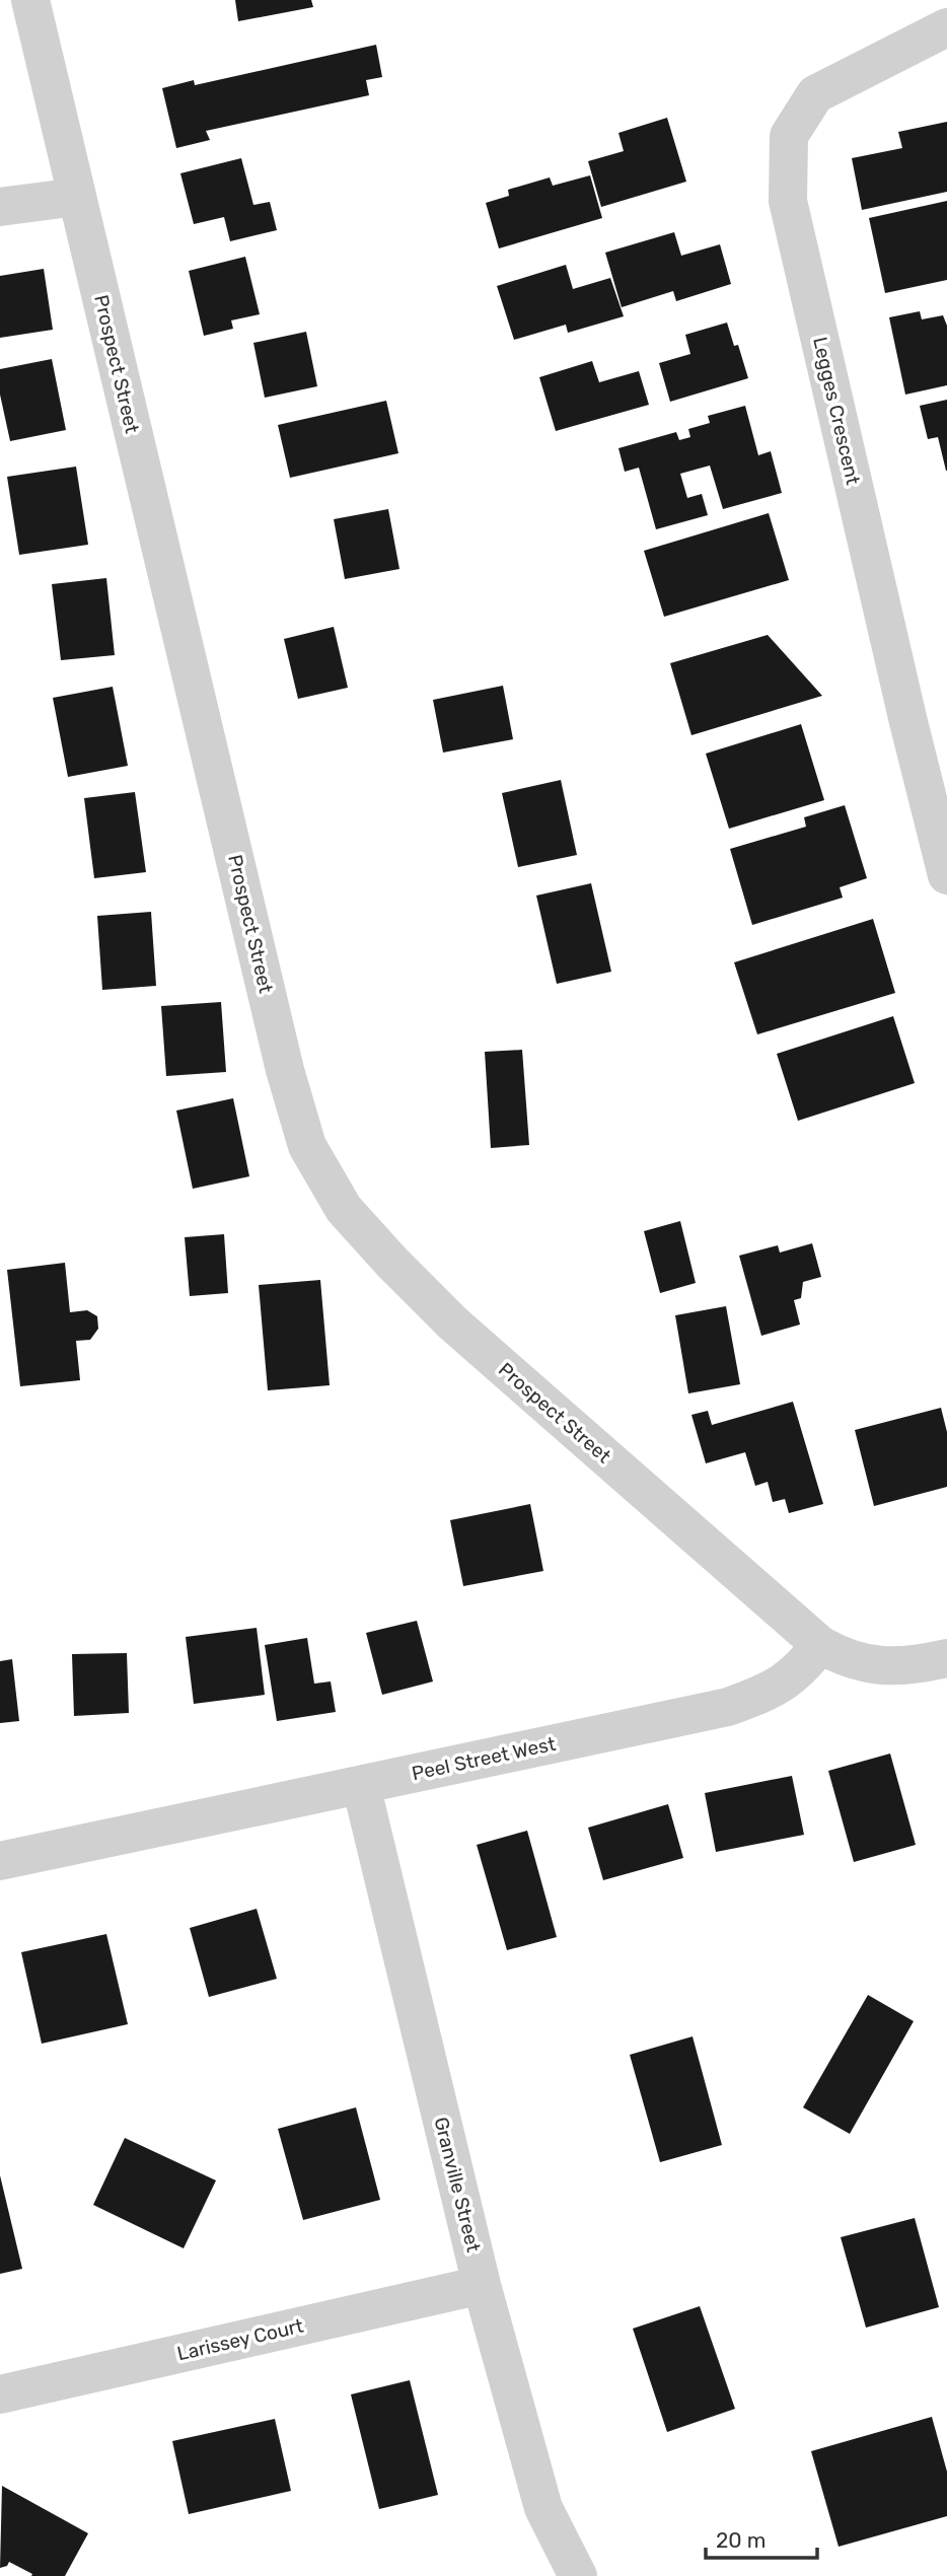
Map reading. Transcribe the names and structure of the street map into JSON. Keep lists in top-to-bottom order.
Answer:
{
  "streets": {
    "street": [
      "Prospect Street",
      "Legges Crescent",
      "Peel Street West",
      "Granville Street",
      "Larissey Court"
    ]
  },
  "crossings": [
    ["Prospect Street", "Peel Street West"],
    ["Peel Street West", "Granville Street"],
    ["Granville Street", "Larissey Court"]
  ],
  "scale_bar": "20 m"
}
